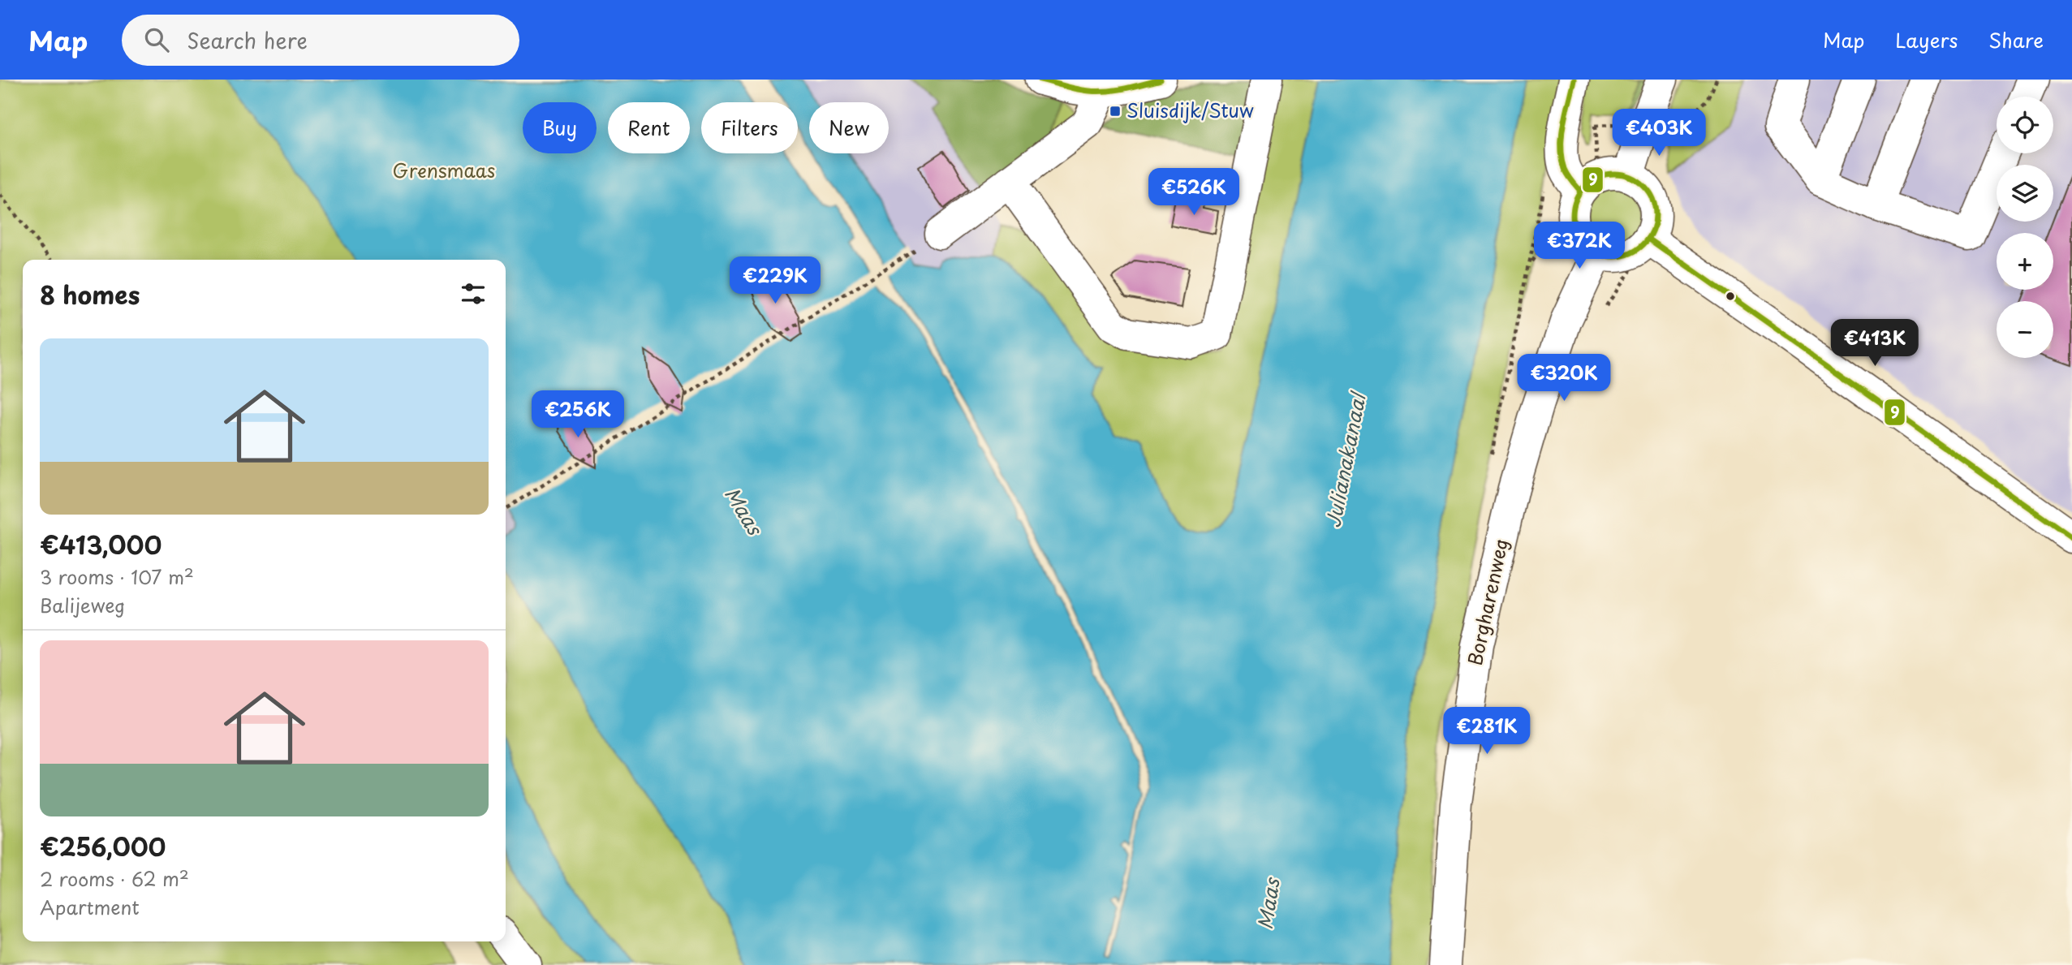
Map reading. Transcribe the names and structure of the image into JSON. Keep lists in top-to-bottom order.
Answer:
{
  "streets": {
    "street": ["Borgharenweg"]
  },
  "water": ["Julianakanaal", "Maas"],
  "parks": ["Grensmaas"],
  "places": {
    "transit": ["Sluisdijk/Stuw"]
  },
  "lines": ["transit line 9"],
  "page": {
    "header": "Map",
    "search": "Search here",
    "nav": ["Map", "Layers", "Share"],
    "map_buttons": ["+", "−"],
    "chip": [
      "Buy",
      "Rent",
      "Filters",
      "New"
    ],
    "price": [
      "€403K",
      "€526K",
      "€372K",
      "€229K",
      "€413K",
      "€320K",
      "€256K",
      "€281K"
    ],
    "heading": "8 homes",
    "list": [
      {
        "name": "€413,000",
        "note": "3 rooms · 107 m² · Balijeweg"
      },
      {
        "name": "€256,000",
        "note": "2 rooms · 62 m² · Apartment"
      }
    ]
  }
}
